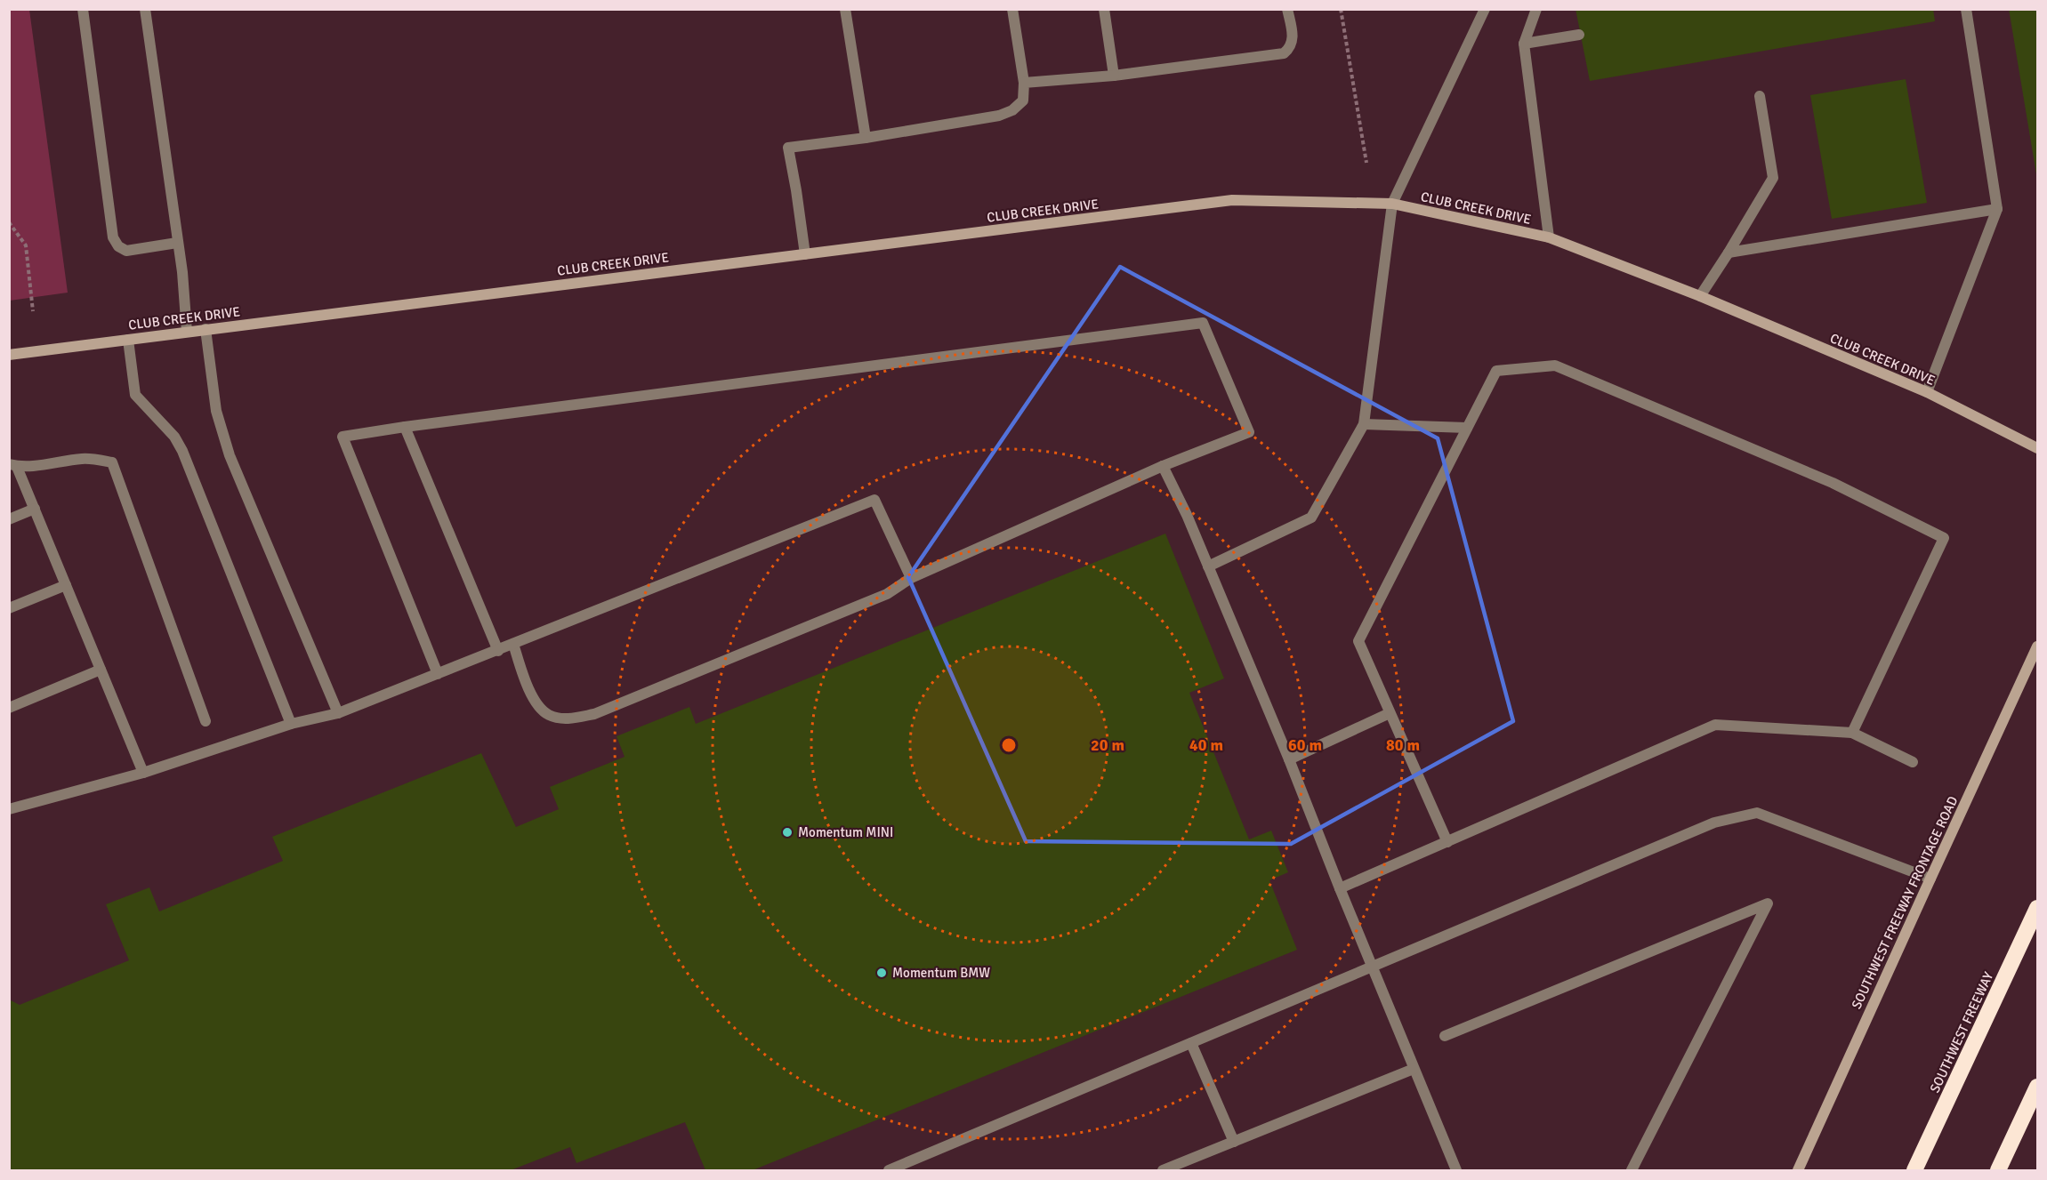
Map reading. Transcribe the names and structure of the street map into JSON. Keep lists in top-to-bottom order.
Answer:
{
  "streets": {
    "highway": ["SOUTHWEST FREEWAY"],
    "street": ["CLUB CREEK DRIVE", "SOUTHWEST FREEWAY FRONTAGE ROAD"]
  },
  "places": ["Momentum MINI", "Momentum BMW"],
  "rings": [
    "20 m",
    "40 m",
    "60 m",
    "80 m"
  ]
}
